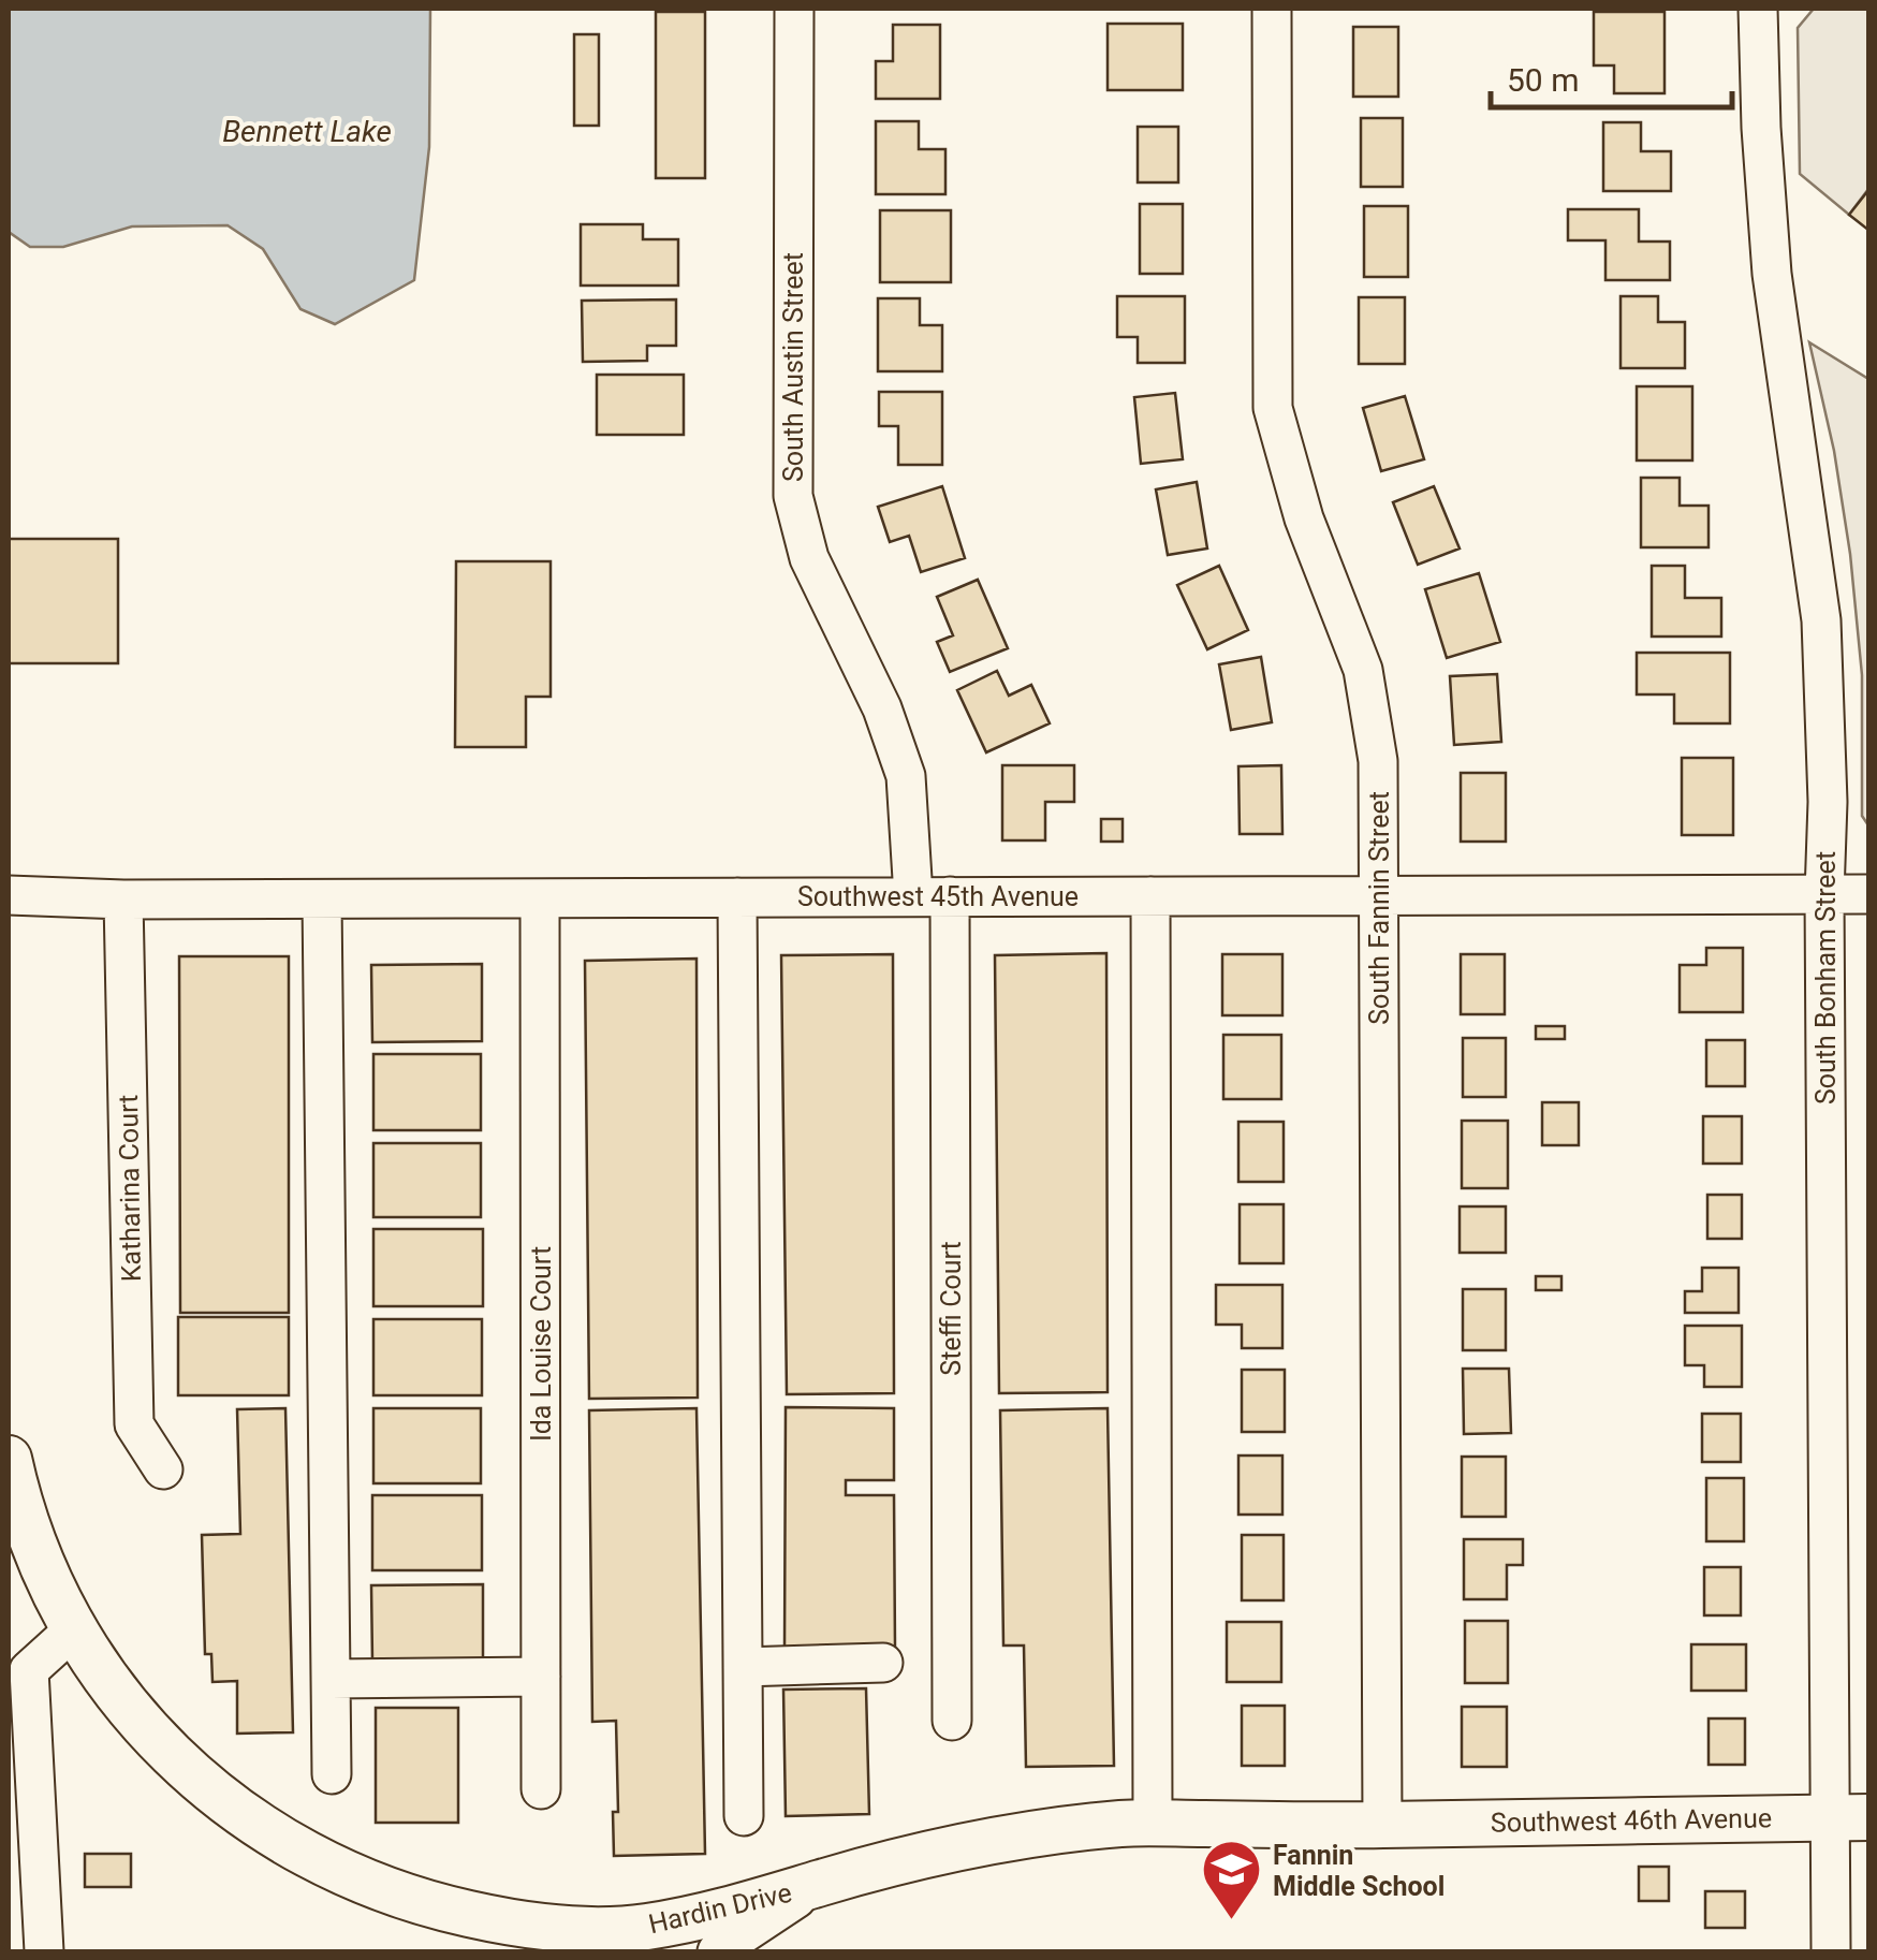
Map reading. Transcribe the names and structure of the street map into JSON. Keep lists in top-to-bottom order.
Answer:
{
  "streets": {
    "main road": ["Southwest 46th Avenue", "Hardin Drive"],
    "street": [
      "South Austin Street",
      "Southwest 45th Avenue",
      "South Fannin Street",
      "South Bonham Street",
      "Katharina Court",
      "Steffi Court",
      "Ida Louise Court"
    ]
  },
  "crossings": [
    ["South Austin Street", "Southwest 45th Avenue"],
    ["South Austin Street", "Steffi Court"],
    ["Southwest 45th Avenue", "South Fannin Street"],
    ["Southwest 45th Avenue", "South Bonham Street"],
    ["Southwest 45th Avenue", "Katharina Court"],
    ["Southwest 45th Avenue", "Steffi Court"],
    ["Southwest 45th Avenue", "Ida Louise Court"],
    ["South Fannin Street", "Southwest 46th Avenue"],
    ["South Bonham Street", "Southwest 46th Avenue"],
    ["Southwest 46th Avenue", "Hardin Drive"]
  ],
  "water": ["Bennett Lake"],
  "places": {
    "school or university": ["Fannin Middle School"]
  },
  "scale_bar": "50 m"
}
